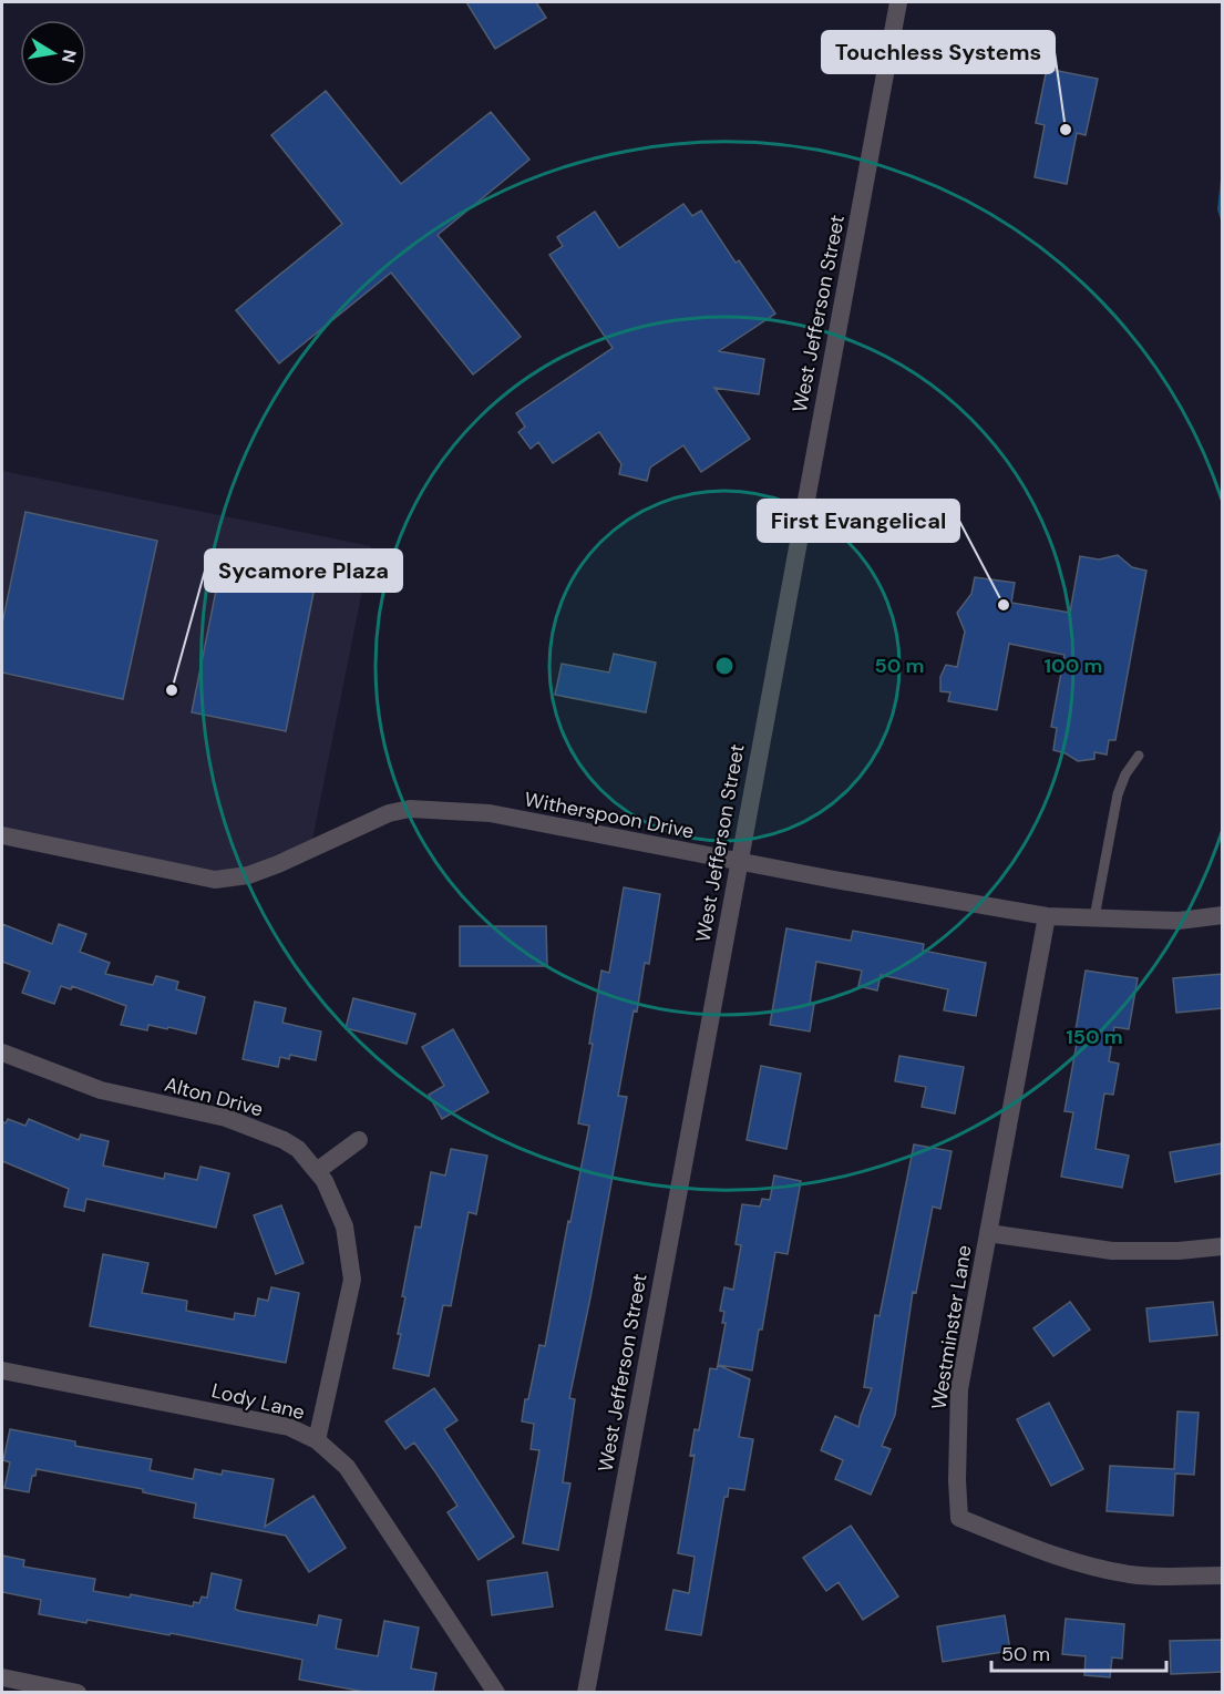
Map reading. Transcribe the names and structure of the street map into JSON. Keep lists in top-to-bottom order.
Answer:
{
  "streets": {
    "street": [
      "West Jefferson Street",
      "Witherspoon Drive",
      "Alton Drive",
      "Westminster Lane",
      "Lody Lane"
    ]
  },
  "crossings": [
    ["West Jefferson Street", "Witherspoon Drive"],
    ["Witherspoon Drive", "Westminster Lane"],
    ["Alton Drive", "Lody Lane"]
  ],
  "places": ["Touchless Systems", "First Evangelical", "Sycamore Plaza"],
  "scale_bar": "50 m",
  "north": "right",
  "rings": ["50 m", "100 m", "150 m"]
}
